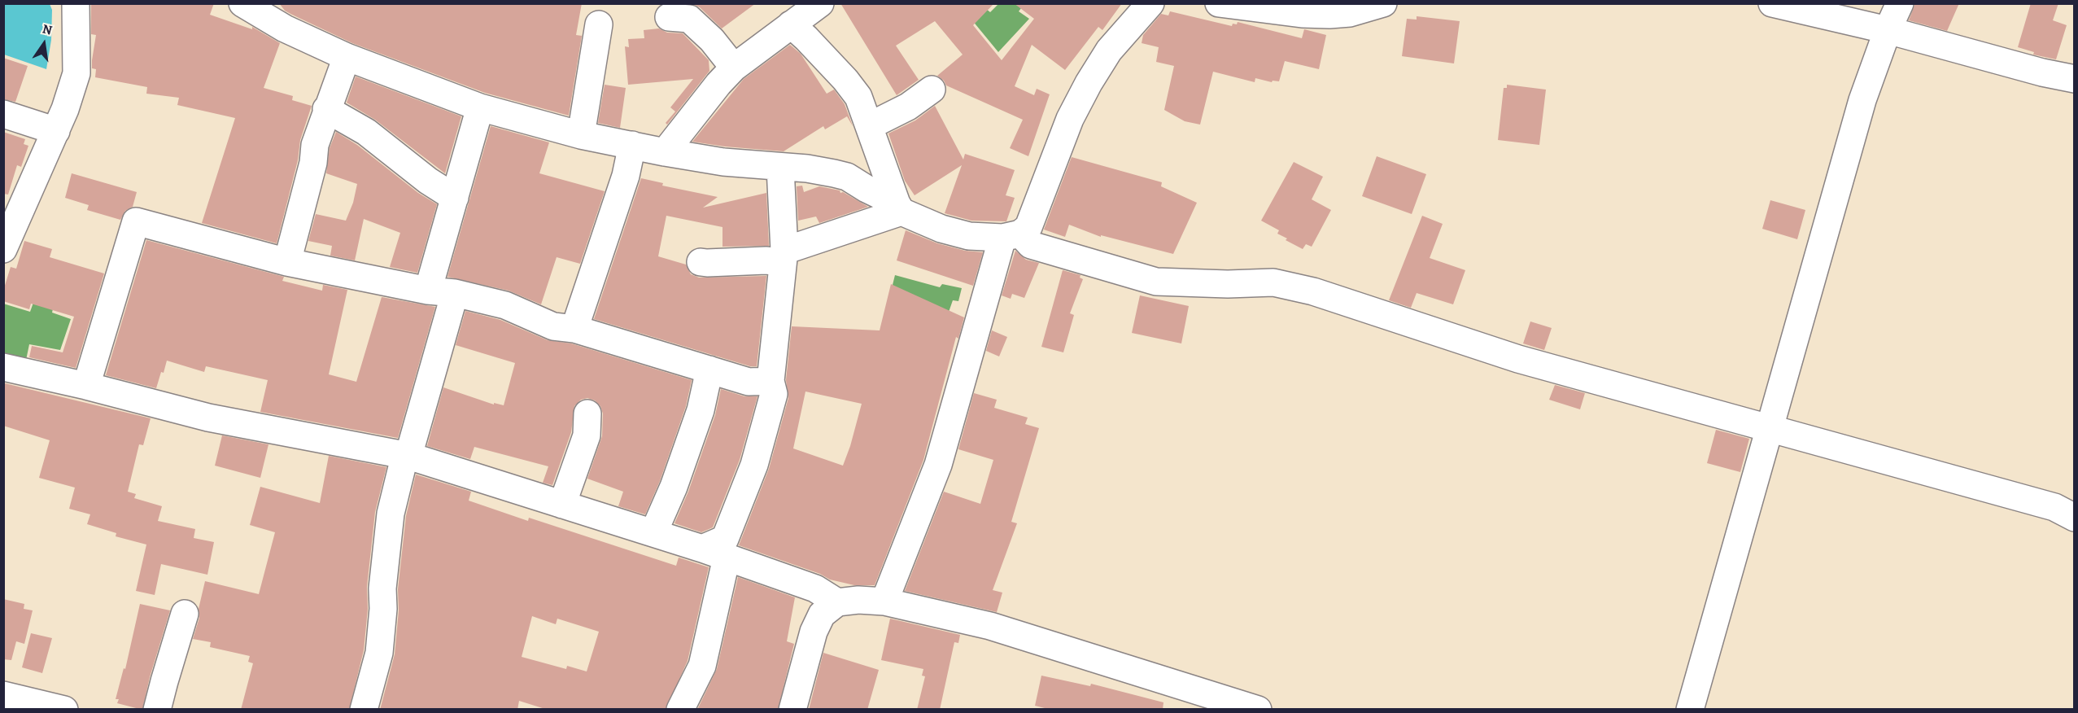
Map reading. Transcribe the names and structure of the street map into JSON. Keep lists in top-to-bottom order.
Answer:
{
  "north": "top"
}
